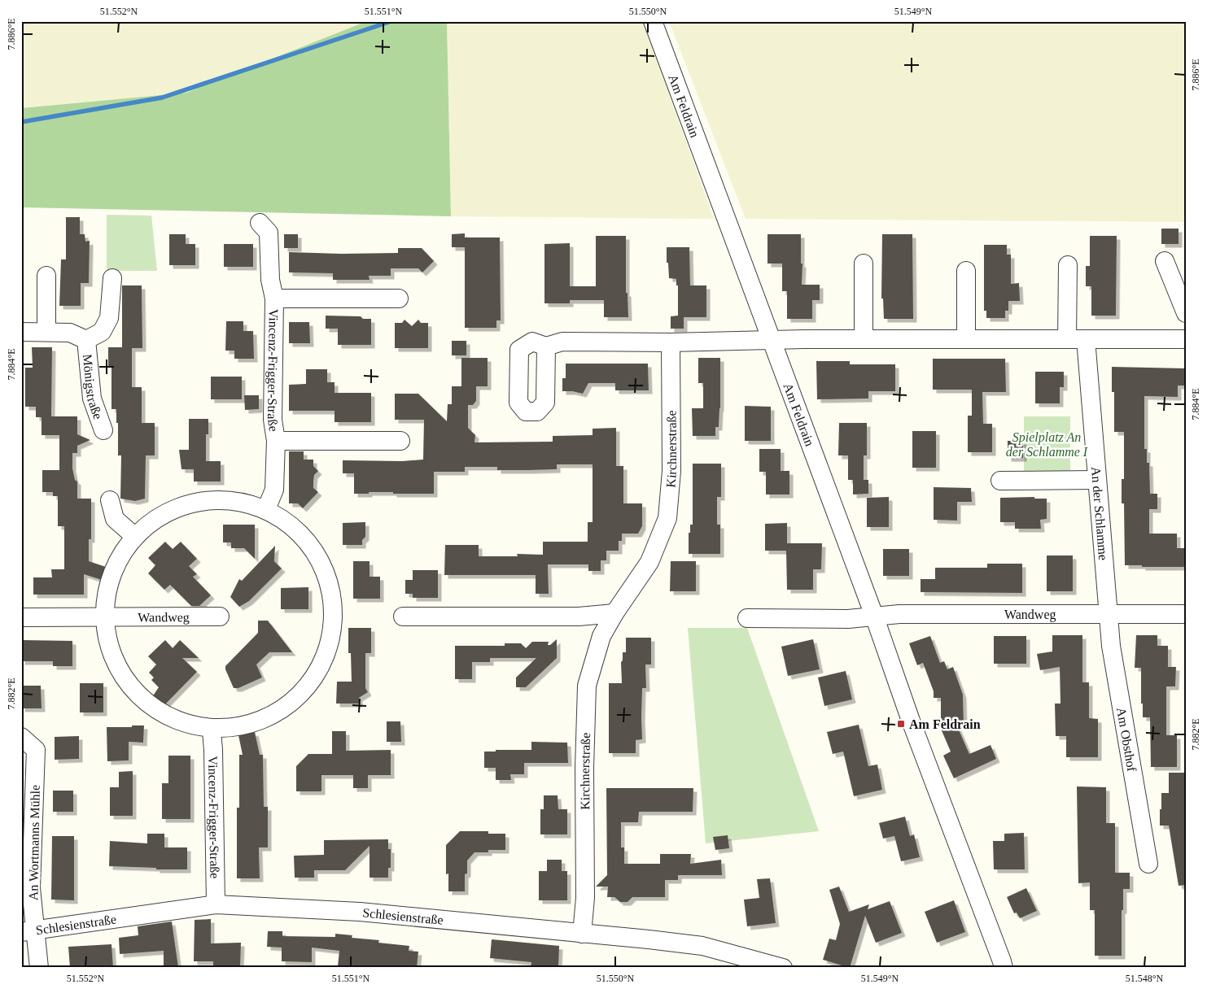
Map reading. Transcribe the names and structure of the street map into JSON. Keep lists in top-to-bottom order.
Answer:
{
  "streets": {
    "street": [
      "Am Feldrain",
      "Vincenz-Frigger-Straße",
      "Mönigstraße",
      "Kirchnerstraße",
      "An der Schlamme",
      "Wandweg",
      "Am Obsthof",
      "An Wortmanns Mühle",
      "Schlesienstraße"
    ]
  },
  "crossings": [
    ["Am Feldrain", "Wandweg"],
    ["Vincenz-Frigger-Straße", "Schlesienstraße"],
    ["Kirchnerstraße", "Schlesienstraße"],
    ["An der Schlamme", "Wandweg"],
    ["An der Schlamme", "Am Obsthof"],
    ["Wandweg", "Am Obsthof"],
    ["An Wortmanns Mühle", "Schlesienstraße"]
  ],
  "parks": ["Spielplatz An der Schlamme I"],
  "places": {
    "transit": ["Am Feldrain"]
  },
  "coordinates": [
    "51.552°N",
    "51.551°N",
    "51.550°N",
    "51.549°N",
    "7.886°E",
    "7.884°E",
    "7.882°E",
    "51.548°N"
  ]
}
